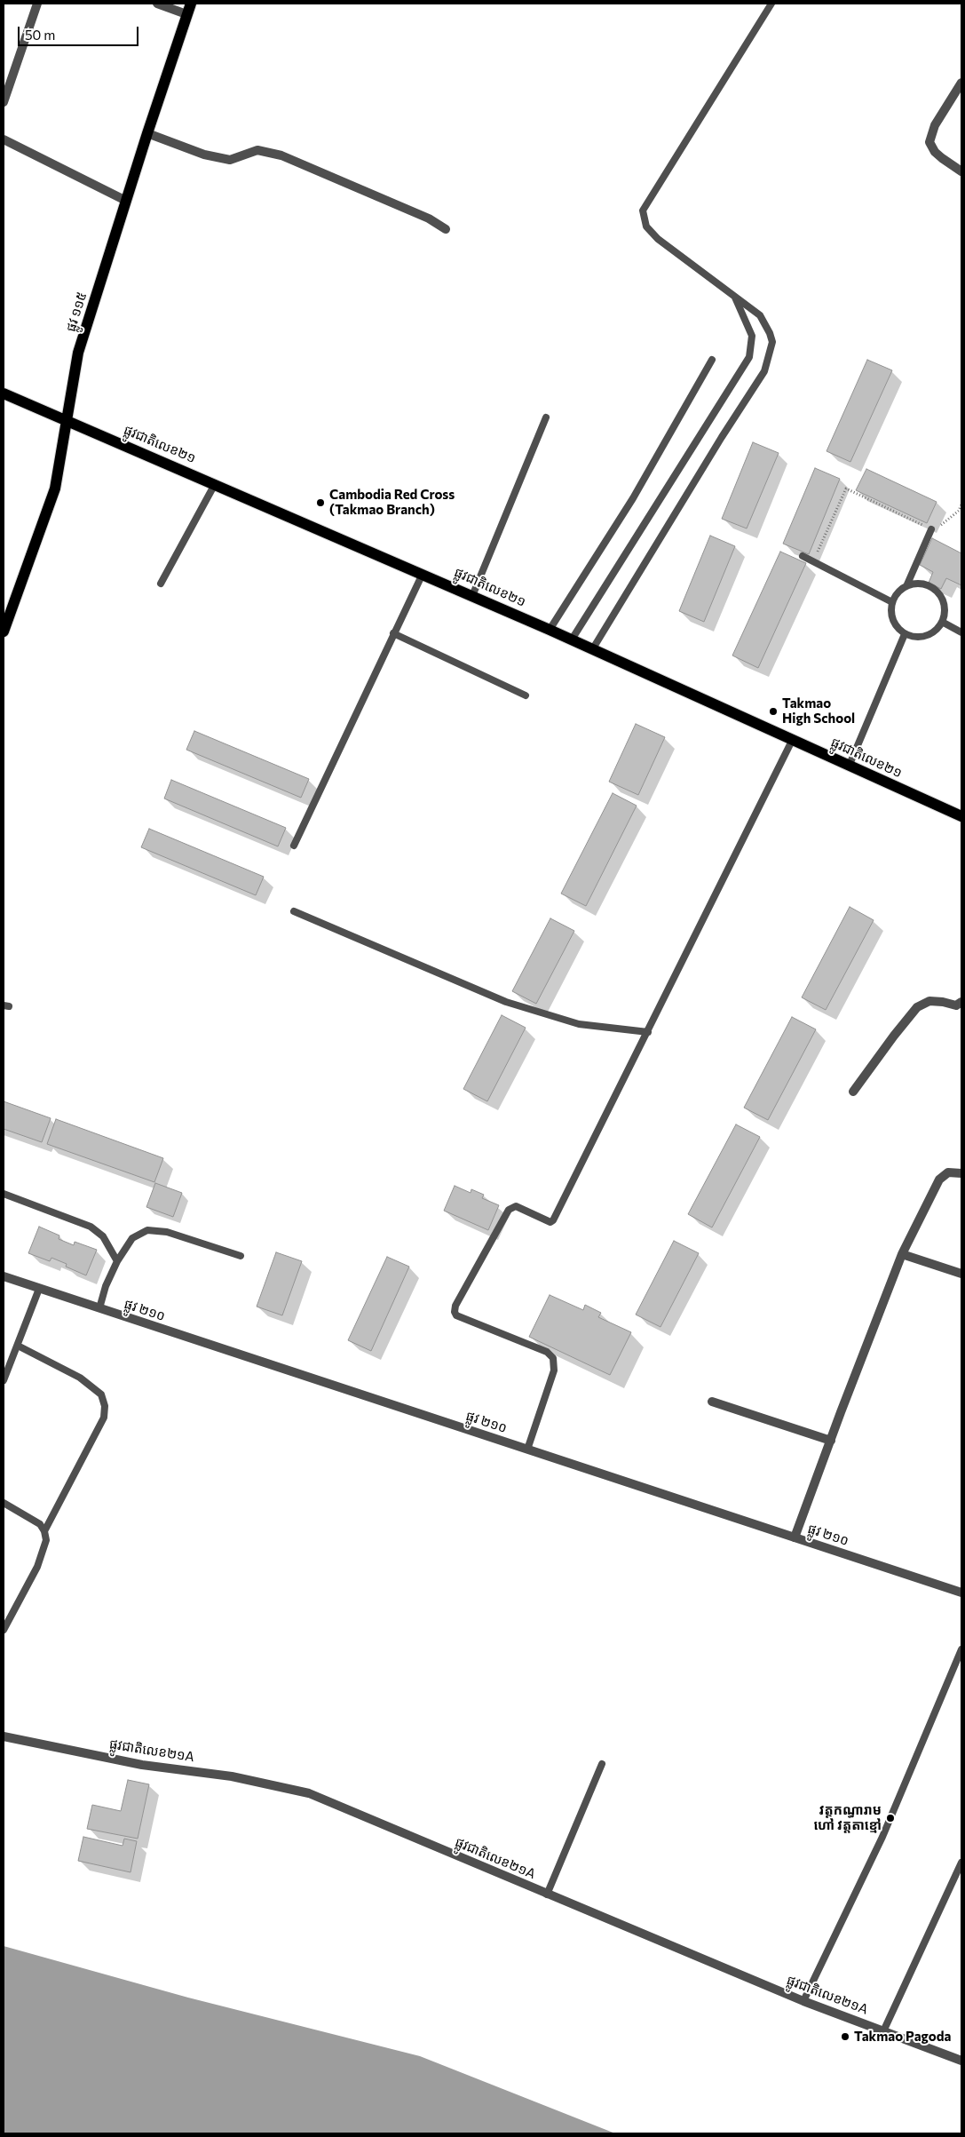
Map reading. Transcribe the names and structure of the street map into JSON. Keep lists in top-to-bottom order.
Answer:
{
  "streets": {
    "main road": ["ផ្លូវ ១១៥", "ផ្លូវជាតិលេខ២១"],
    "street": ["ផ្លូវ ២១០", "ផ្លូវជាតិលេខ២១A"]
  },
  "crossings": [
    ["ផ្លូវ ១១៥", "ផ្លូវជាតិលេខ២១"]
  ],
  "places": [
    "Cambodia Red Cross (Takmao Branch)",
    "Takmao High School",
    "វត្តកណ្ធារាម ហៅ វត្តតាខ្មៅ",
    "Takmao Pagoda"
  ],
  "scale_bar": "50 m"
}
